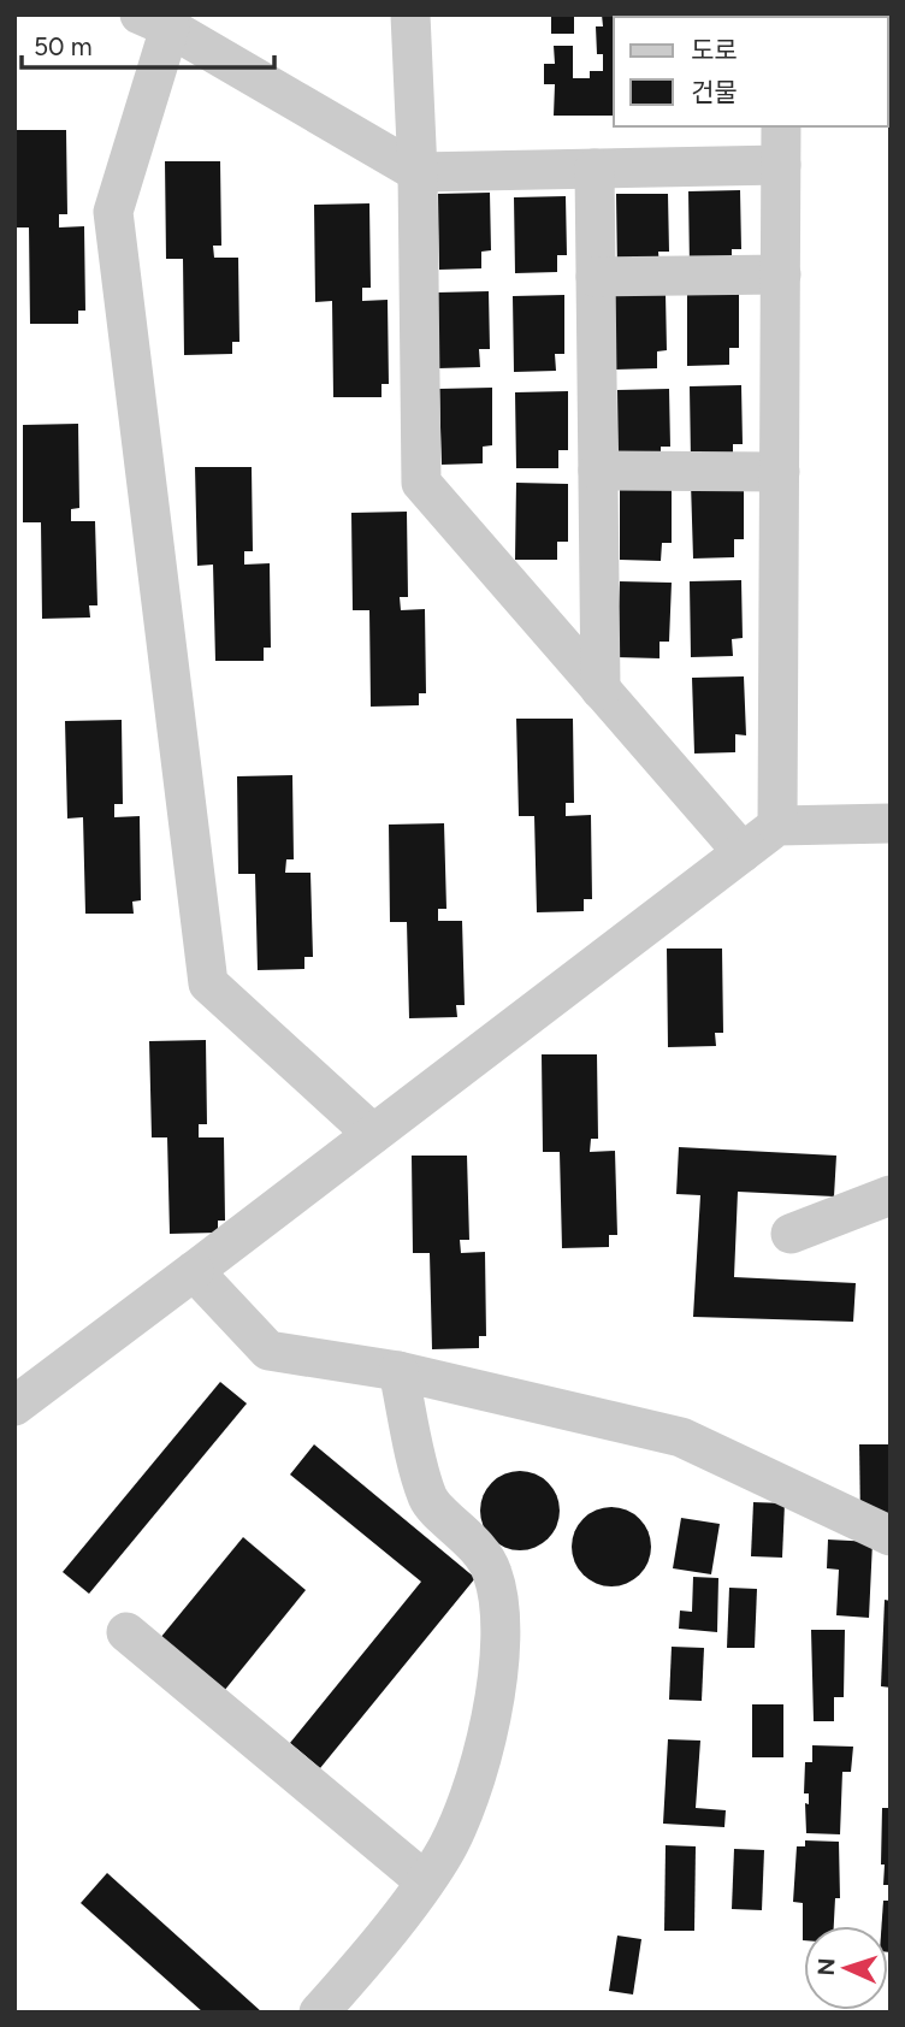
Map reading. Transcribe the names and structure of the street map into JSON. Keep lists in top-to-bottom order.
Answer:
{
  "legend": ["도로", "건물"],
  "scale_bar": "50 m",
  "north": "left"
}
